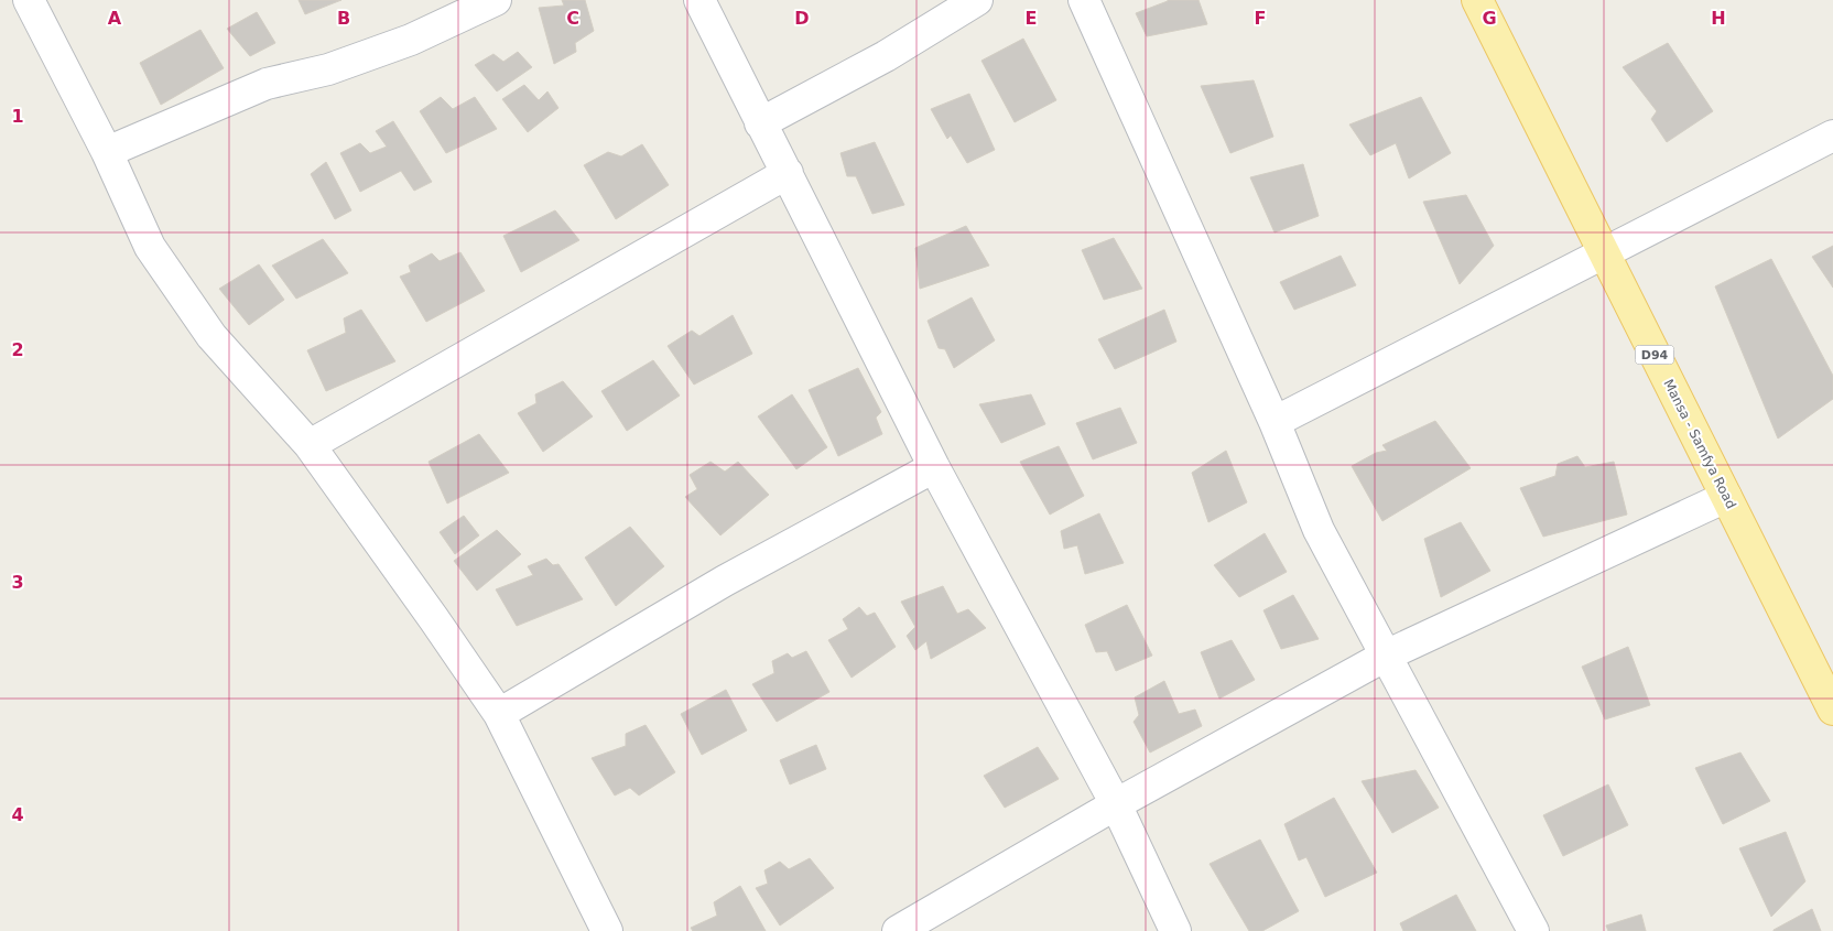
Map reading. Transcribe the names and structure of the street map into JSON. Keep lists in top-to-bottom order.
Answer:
{
  "streets": {
    "main road": ["D94", "Mansa - Samfya Road"]
  },
  "grid": {
    "columns": [
      "A",
      "B",
      "C",
      "D",
      "E",
      "F",
      "G",
      "H"
    ],
    "rows": [
      "1",
      "2",
      "3",
      "4"
    ]
  }
}
